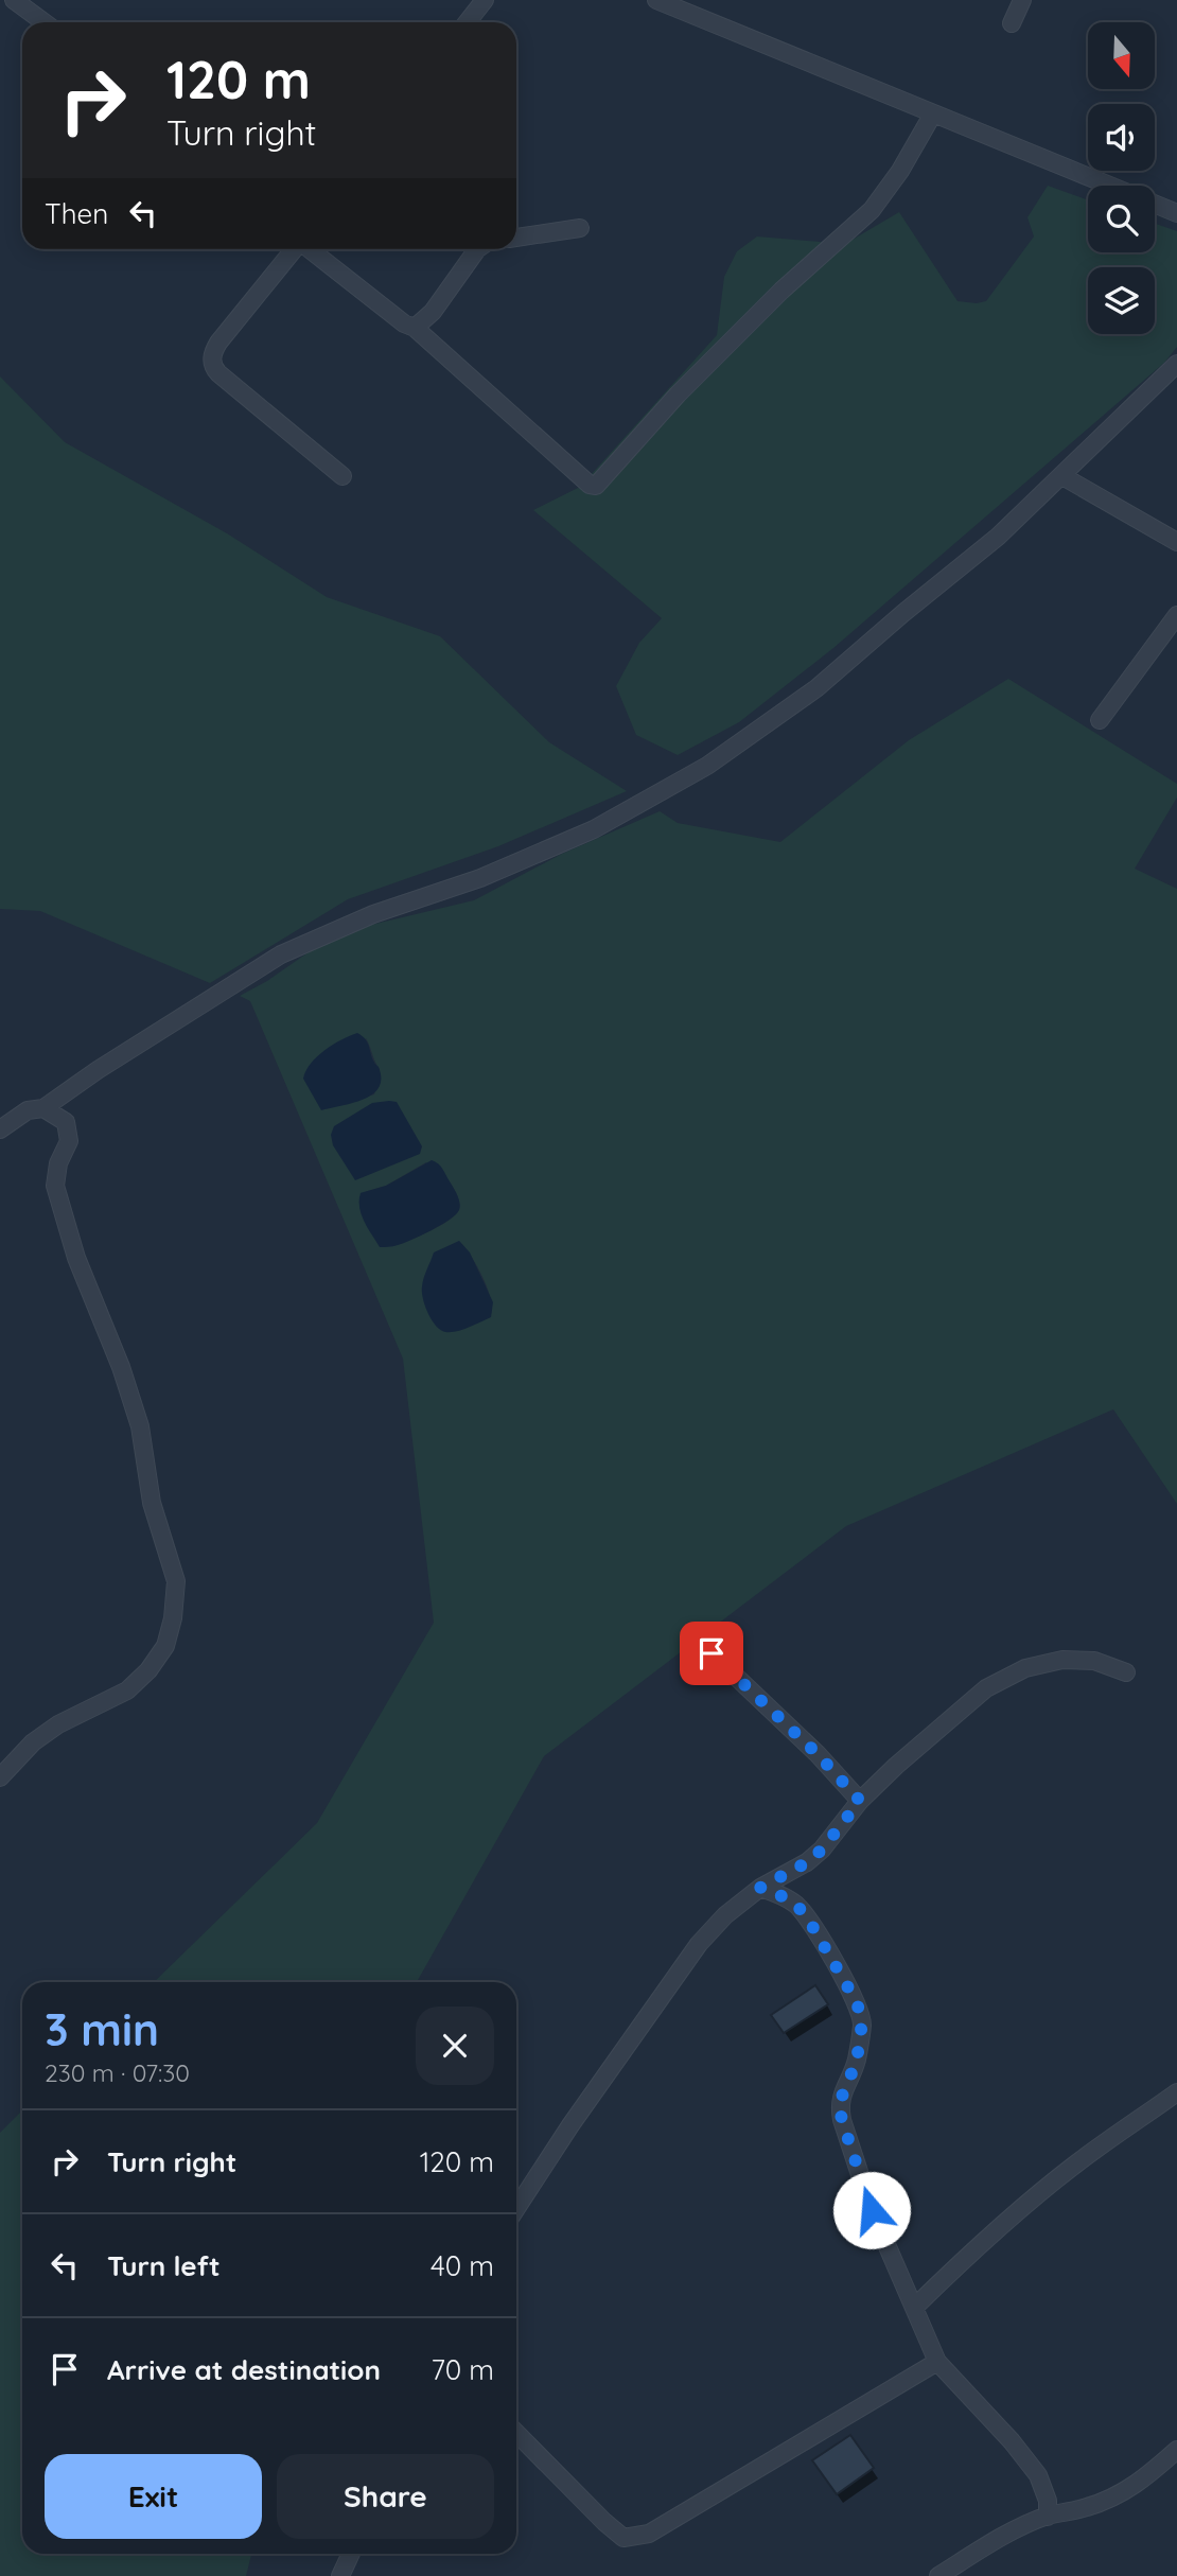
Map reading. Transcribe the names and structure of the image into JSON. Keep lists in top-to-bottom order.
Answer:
{
  "north": "bottom",
  "page": {
    "turn": ["120 m", "Turn right"],
    "then": "Then",
    "heading": ["3 min", "230 m · 07:30"],
    "list": [
      {
        "name": "Turn right",
        "value": "120 m"
      },
      {
        "name": "Turn left",
        "value": "40 m"
      },
      {
        "name": "Arrive at destination",
        "value": "70 m"
      }
    ],
    "buttons": ["Exit", "Share"]
  }
}
